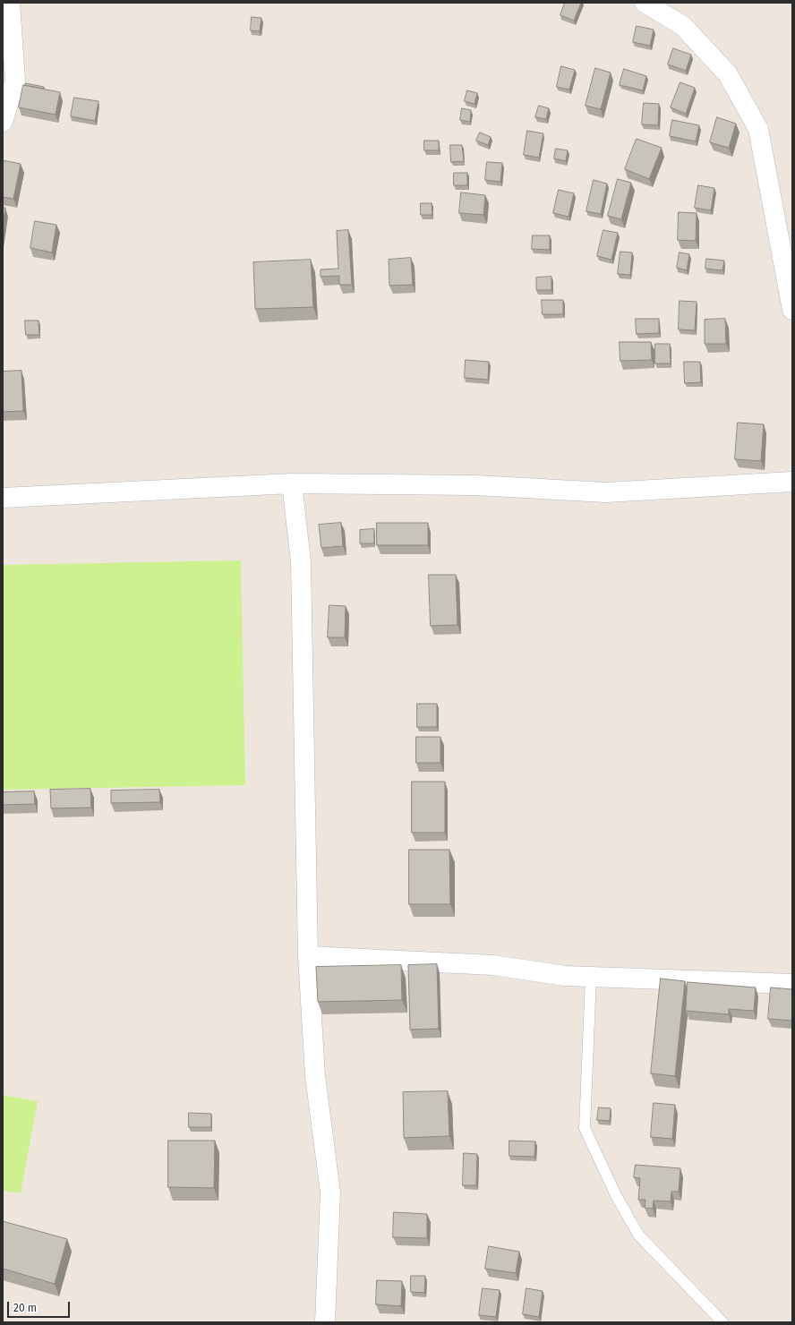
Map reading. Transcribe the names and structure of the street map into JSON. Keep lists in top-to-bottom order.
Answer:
{
  "scale_bar": "20 m"
}
